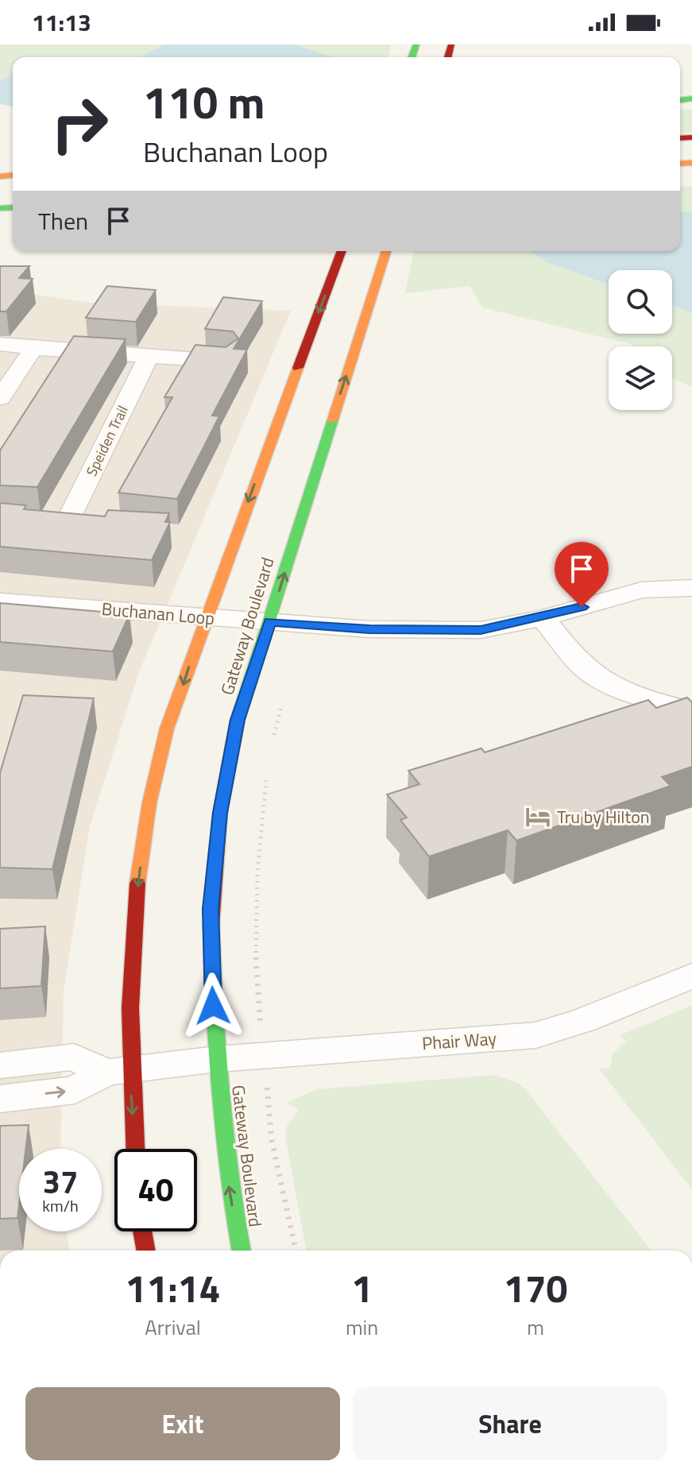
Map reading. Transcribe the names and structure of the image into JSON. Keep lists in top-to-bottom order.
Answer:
{
  "streets": {
    "main road": ["Gateway Boulevard"],
    "street": ["Speiden Trail", "Buchanan Loop", "Phair Way"]
  },
  "crossings": [
    ["Buchanan Loop", "Gateway Boulevard"],
    ["Gateway Boulevard", "Phair Way"]
  ],
  "places": {
    "hotel": ["Tru by Hilton"]
  },
  "page": {
    "status": "11:13",
    "turn": ["110 m", "Buchanan Loop"],
    "then": "Then",
    "speed": "37 km/h",
    "limit": "40",
    "eta": [
      "11:14",
      "Arrival",
      "1",
      "min",
      "170",
      "m"
    ],
    "buttons": ["Exit", "Share"]
  }
}
